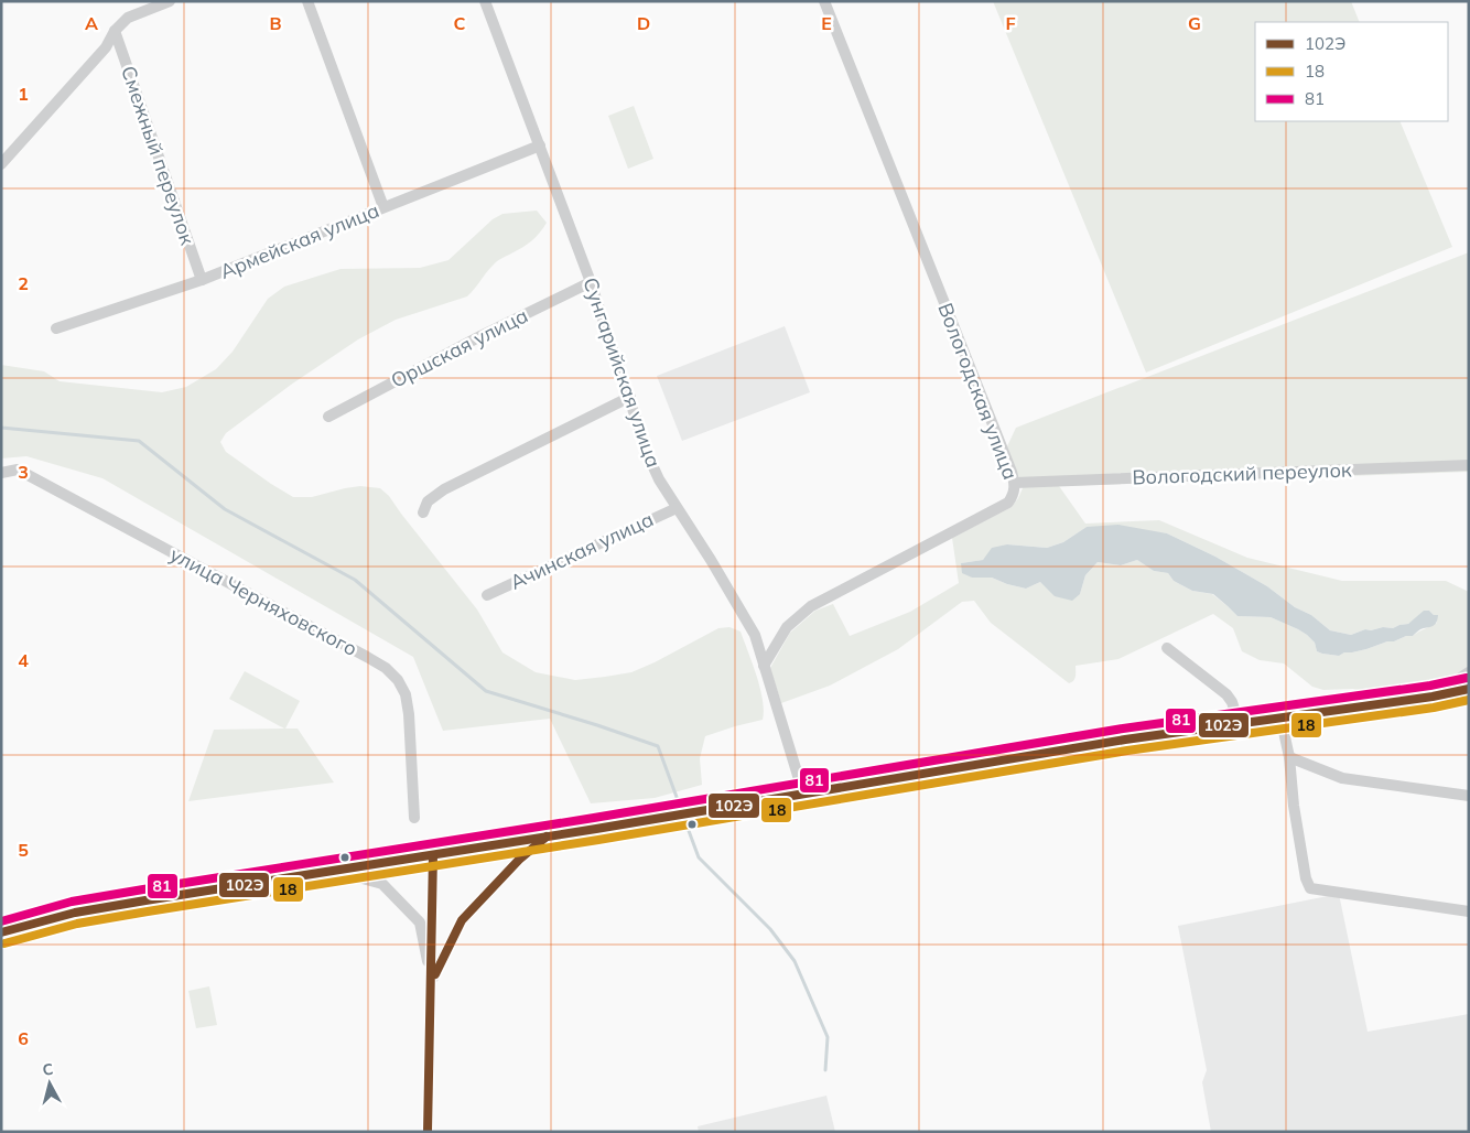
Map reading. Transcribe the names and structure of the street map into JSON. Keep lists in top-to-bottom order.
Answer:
{
  "streets": {
    "street": [
      "Смежный переулок",
      "Армейская улица",
      "Оршская улица",
      "Сунгарийская улица",
      "Вологодская улица",
      "Вологодский переулок",
      "Ачинская улица",
      "улица Черняховского"
    ]
  },
  "crossings": [
    ["Смежный переулок", "Армейская улица"],
    ["Армейская улица", "Сунгарийская улица"],
    ["Оршская улица", "Сунгарийская улица"],
    ["Сунгарийская улица", "Вологодская улица"],
    ["Сунгарийская улица", "Ачинская улица"],
    ["Вологодская улица", "Вологодский переулок"]
  ],
  "lines": ["transit line 81", "transit line 102Э", "transit line 18"],
  "legend": ["102Э", "18", "81"],
  "north": "top",
  "grid": {
    "columns": [
      "A",
      "B",
      "C",
      "D",
      "E",
      "F",
      "G"
    ],
    "rows": [
      "1",
      "2",
      "3",
      "4",
      "5",
      "6"
    ]
  }
}
